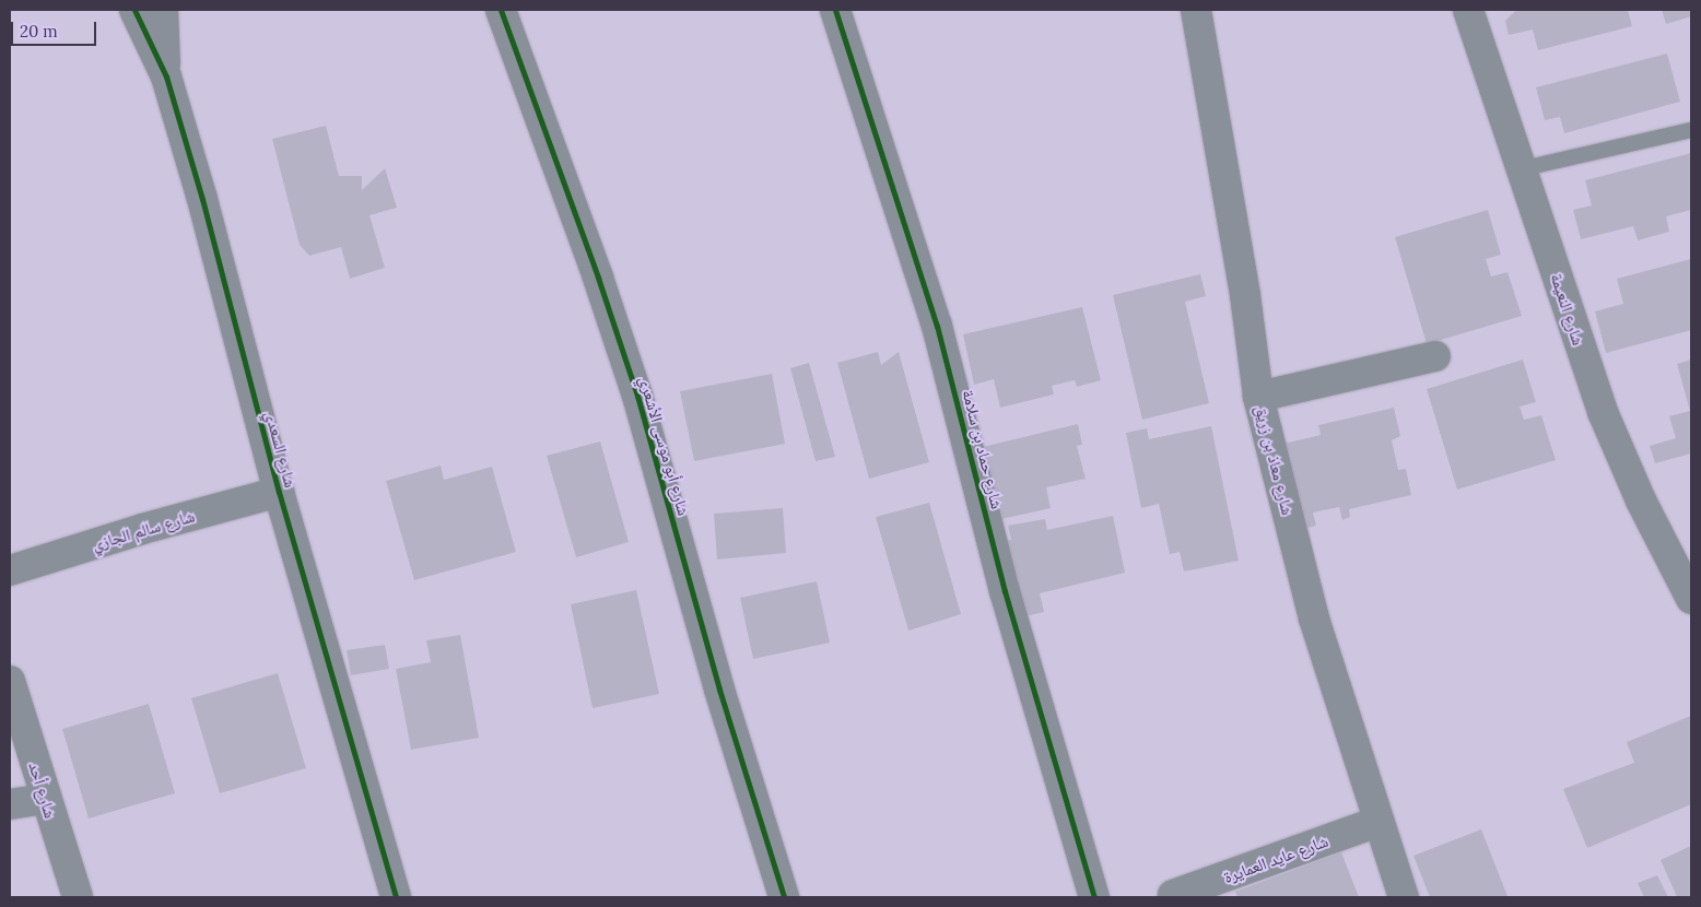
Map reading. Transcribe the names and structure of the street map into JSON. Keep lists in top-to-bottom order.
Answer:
{
  "streets": {
    "street": [
      "شارع النعيمة",
      "شارع أبو موسى الأشعري",
      "شارع السعدي",
      "شارع حماد بن سلامة",
      "شارع معاذ بن زريق",
      "شارع سالم الجازي",
      "شارع أحد",
      "شارع عايد العمايرة"
    ]
  },
  "crossings": [
    ["شارع السعدي", "شارع سالم الجازي"],
    ["شارع معاذ بن زريق", "شارع عايد العمايرة"]
  ],
  "scale_bar": "20 m"
}
